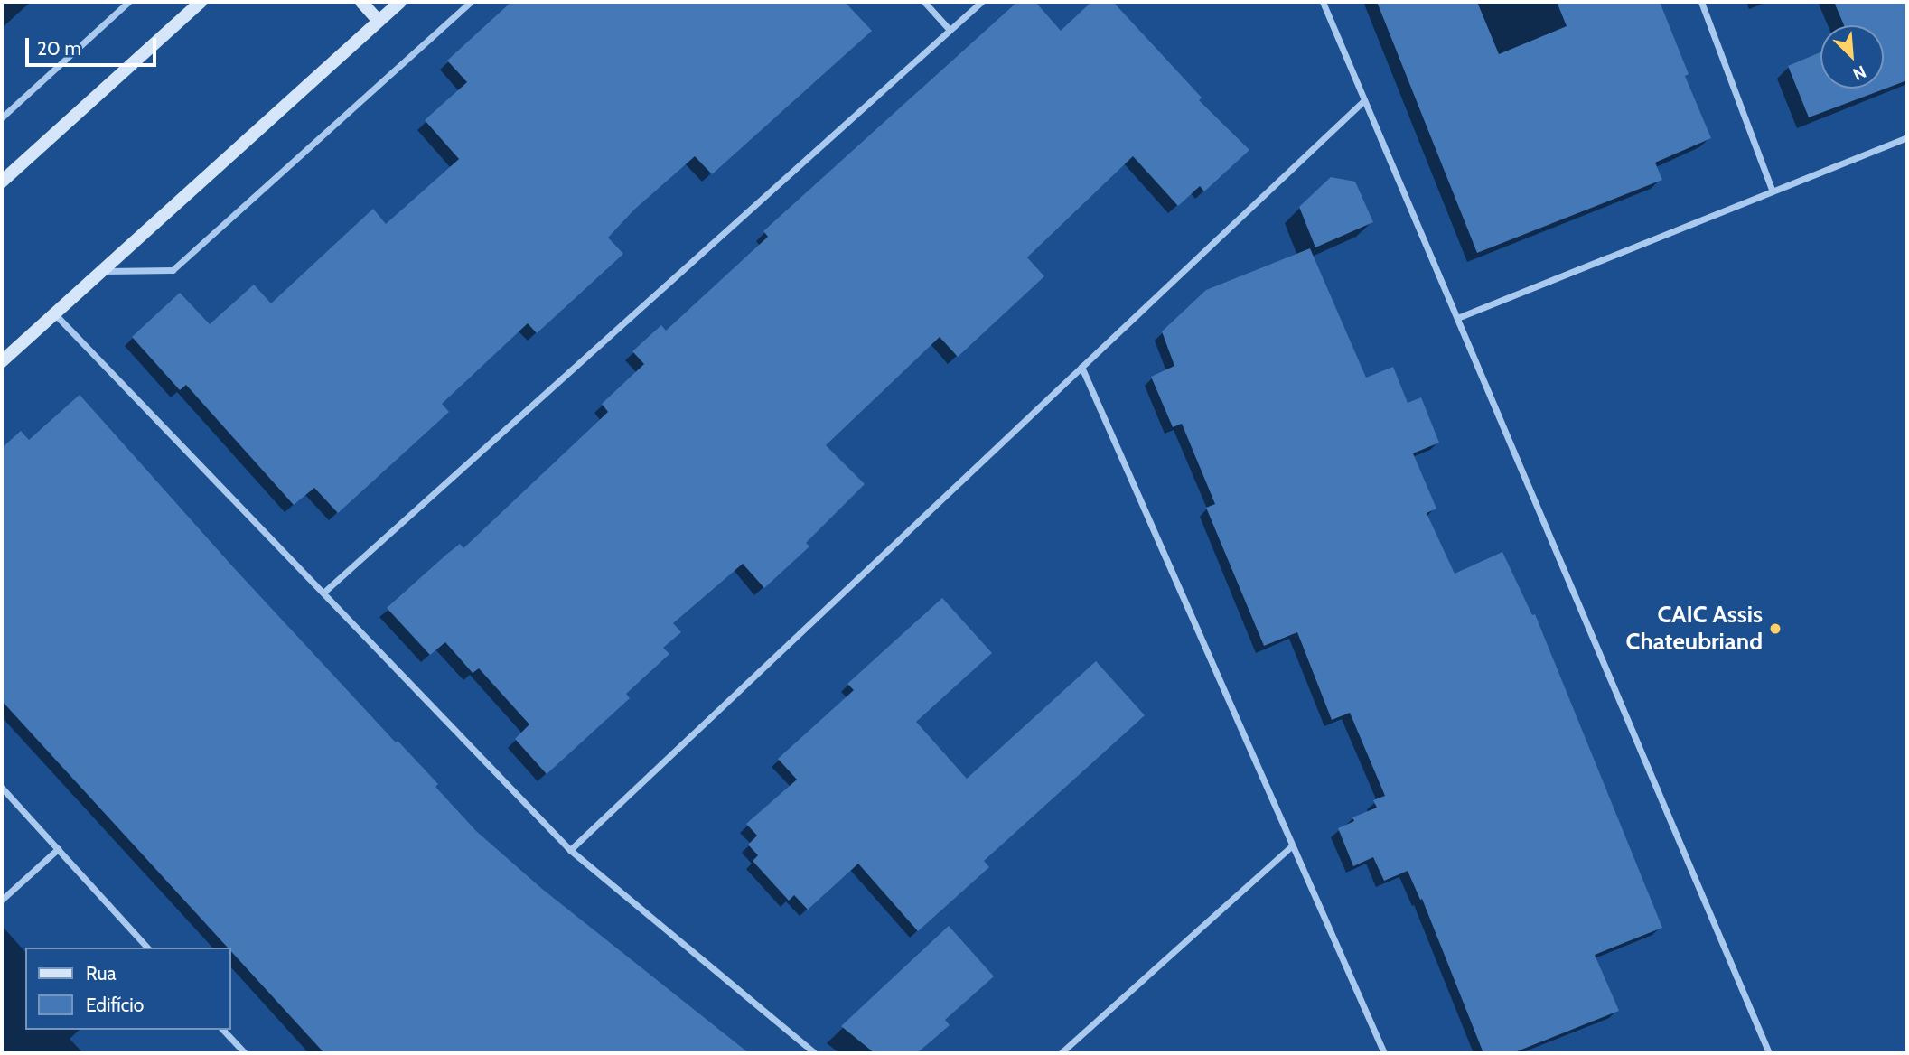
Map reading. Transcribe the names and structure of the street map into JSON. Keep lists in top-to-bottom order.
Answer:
{
  "places": ["CAIC Assis Chateubriand"],
  "legend": ["Rua", "Edifício"],
  "scale_bar": "20 m",
  "north": "bottom right"
}
